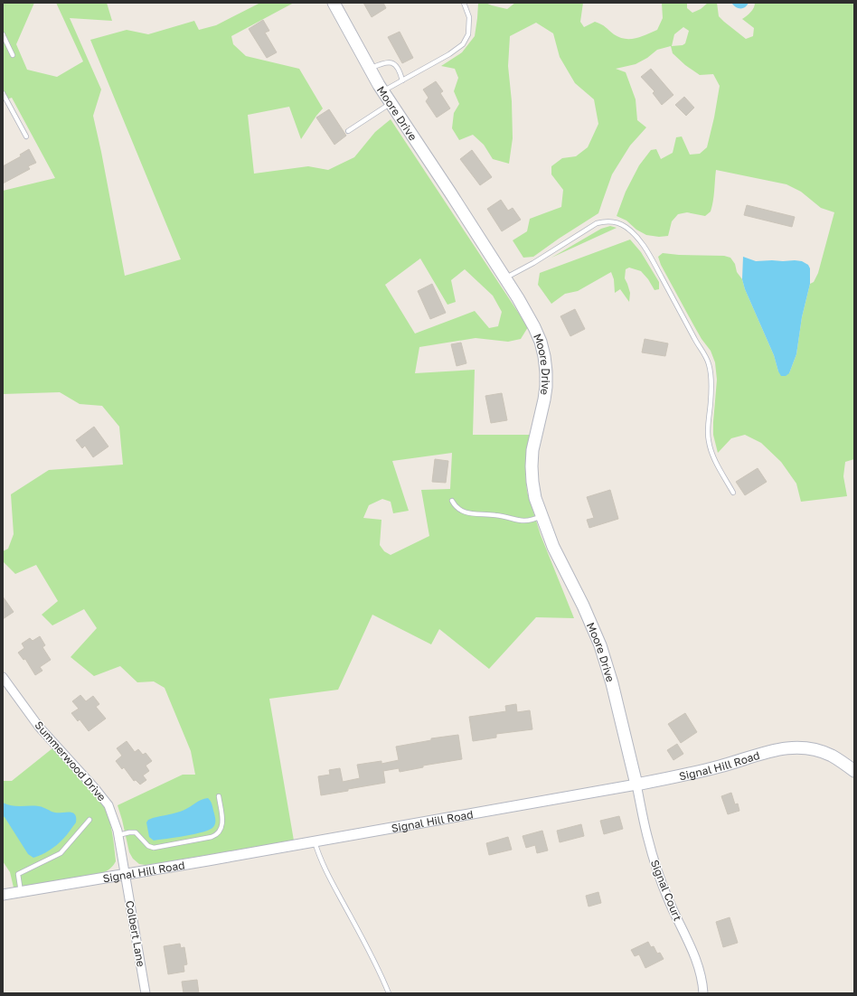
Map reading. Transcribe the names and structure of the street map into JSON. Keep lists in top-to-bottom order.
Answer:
{
  "streets": {
    "main road": ["Moore Drive", "Signal Hill Road"],
    "street": ["Summerwood Drive", "Signal Court", "Colbert Lane"]
  },
  "crossings": [
    ["Moore Drive", "Signal Hill Road"],
    ["Moore Drive", "Signal Court"],
    ["Summerwood Drive", "Signal Hill Road"],
    ["Summerwood Drive", "Colbert Lane"],
    ["Signal Hill Road", "Signal Court"],
    ["Signal Hill Road", "Colbert Lane"]
  ]
}
